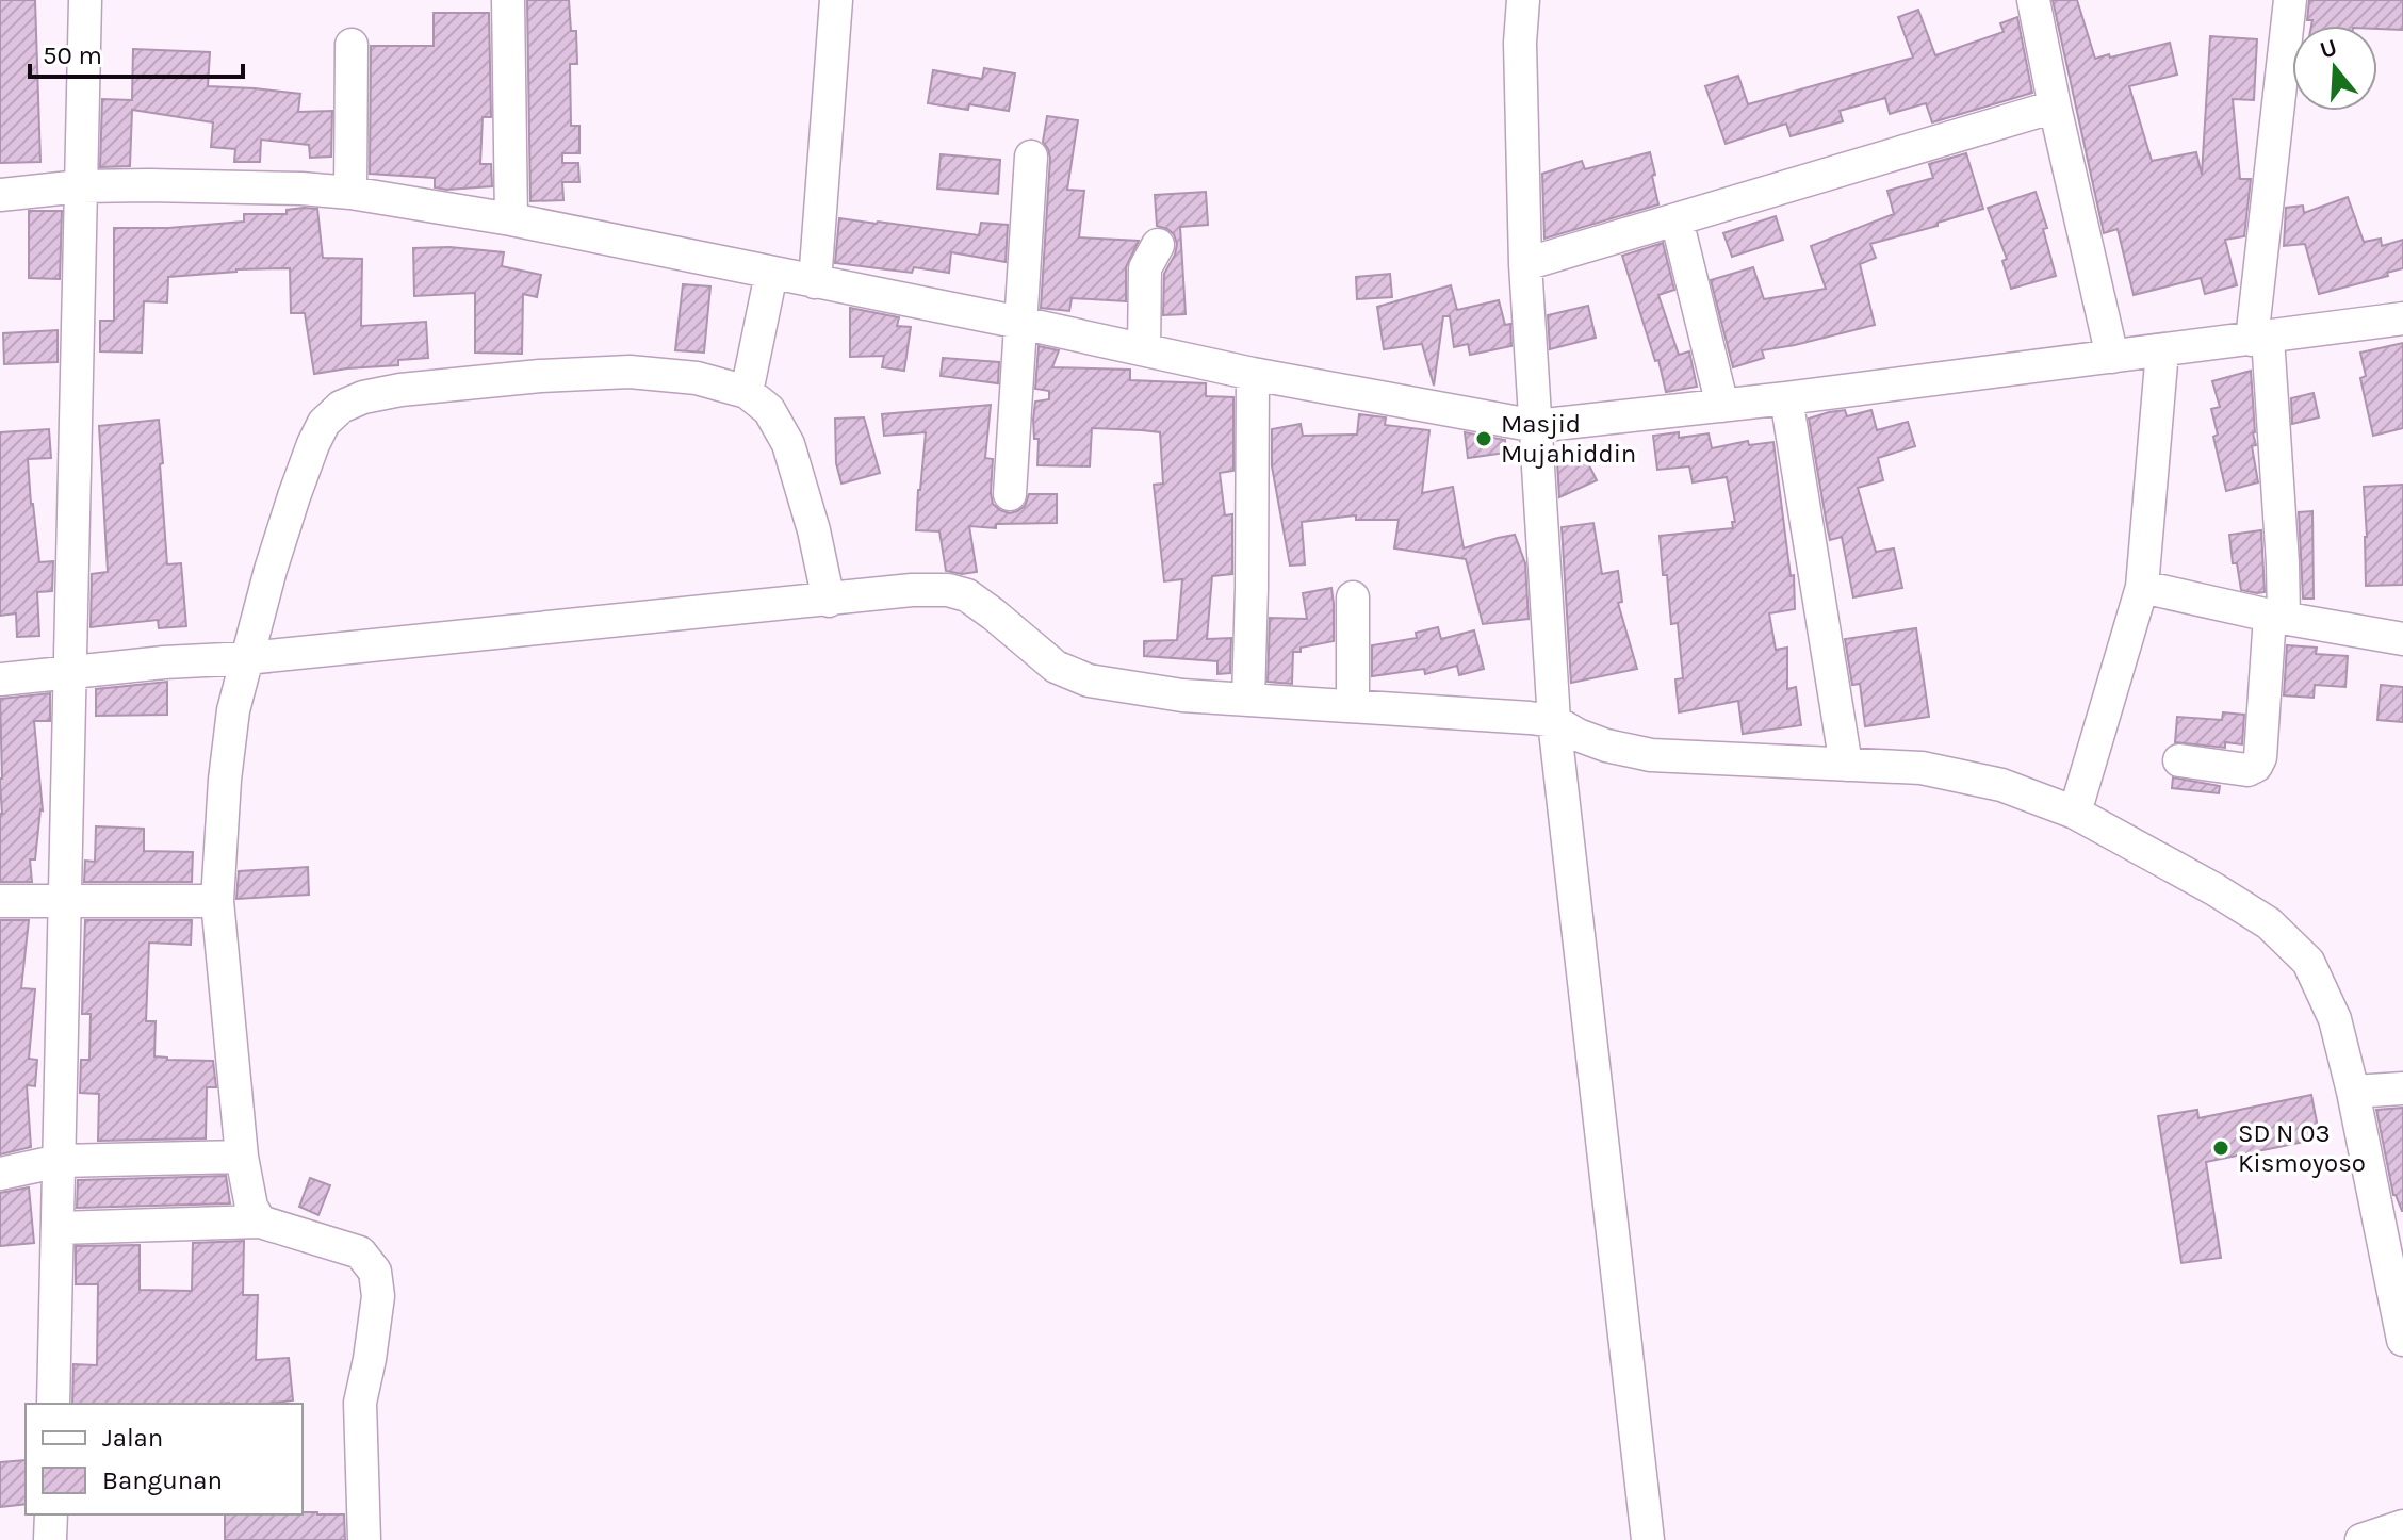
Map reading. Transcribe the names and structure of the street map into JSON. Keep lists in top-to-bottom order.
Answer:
{
  "places": ["Masjid Mujahiddin", "SD N 03 Kismoyoso"],
  "legend": ["Jalan", "Bangunan"],
  "scale_bar": "50 m",
  "north": "top"
}
